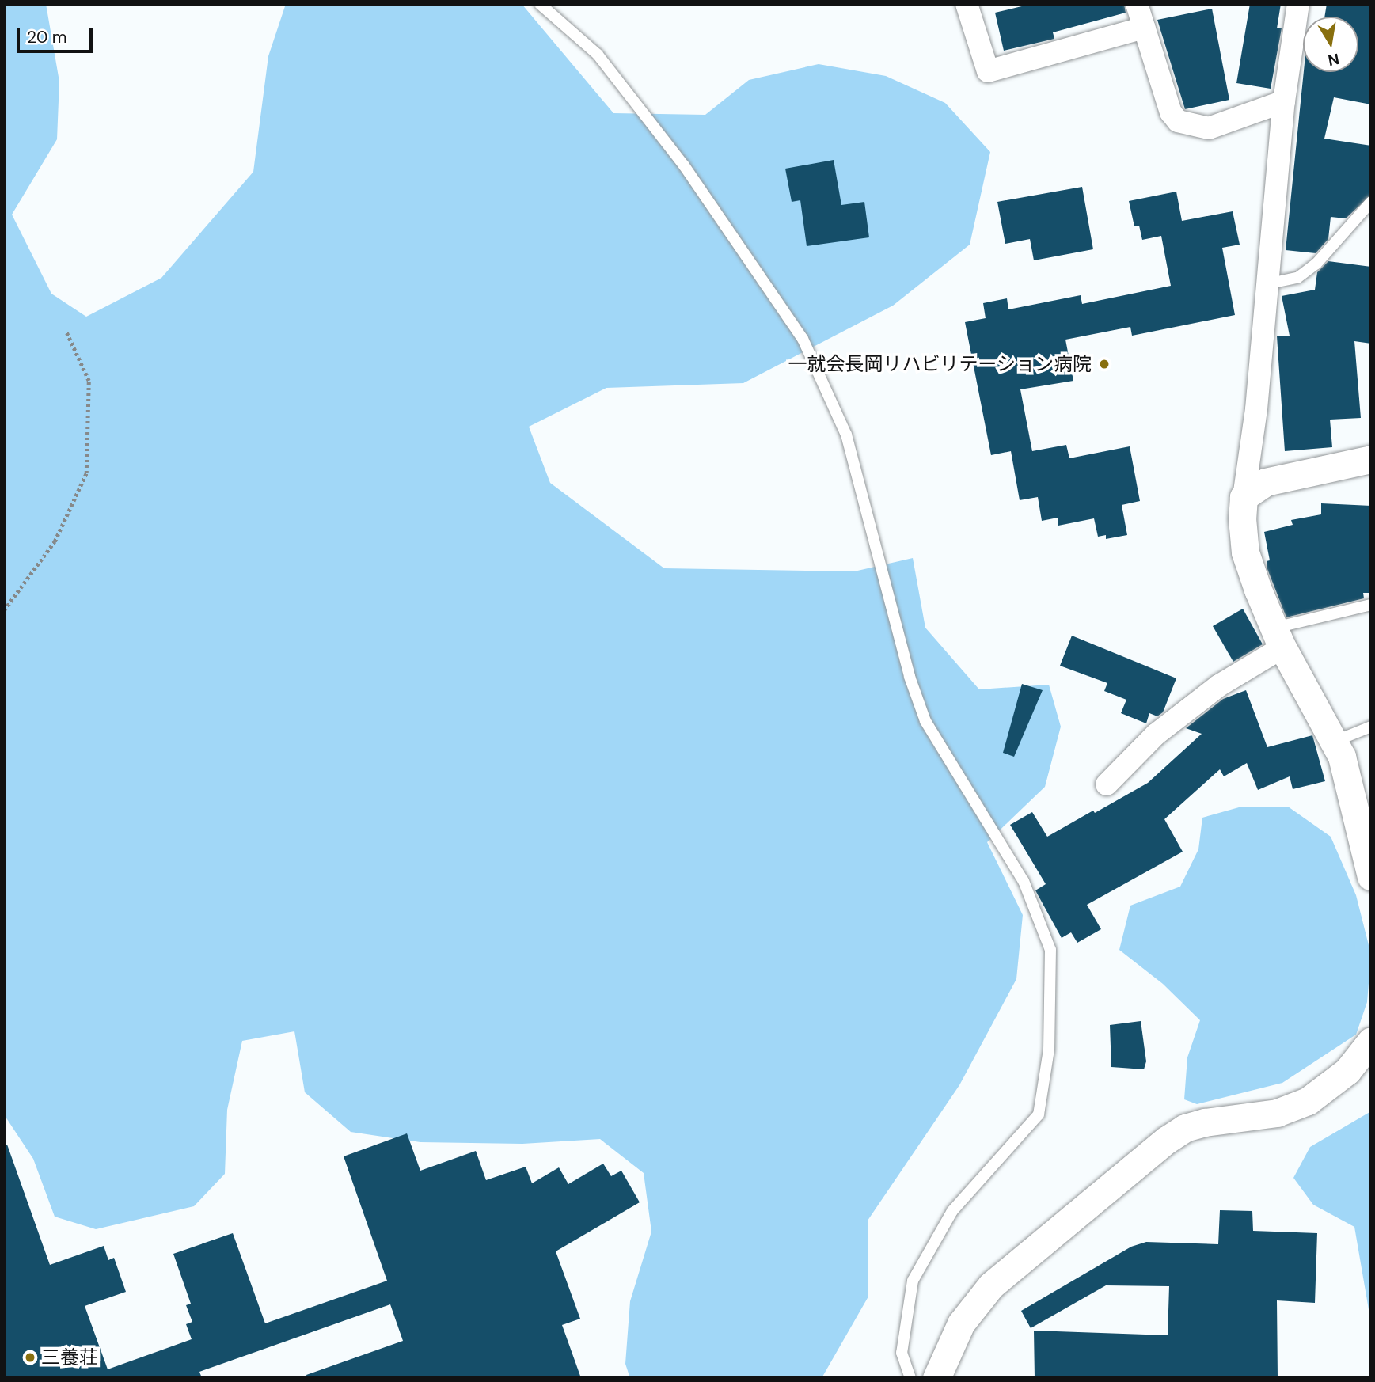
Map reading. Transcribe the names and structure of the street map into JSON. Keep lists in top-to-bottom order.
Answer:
{
  "places": ["一就会長岡リハビリテーション病院", "三養荘"],
  "scale_bar": "20 m",
  "north": "bottom"
}
